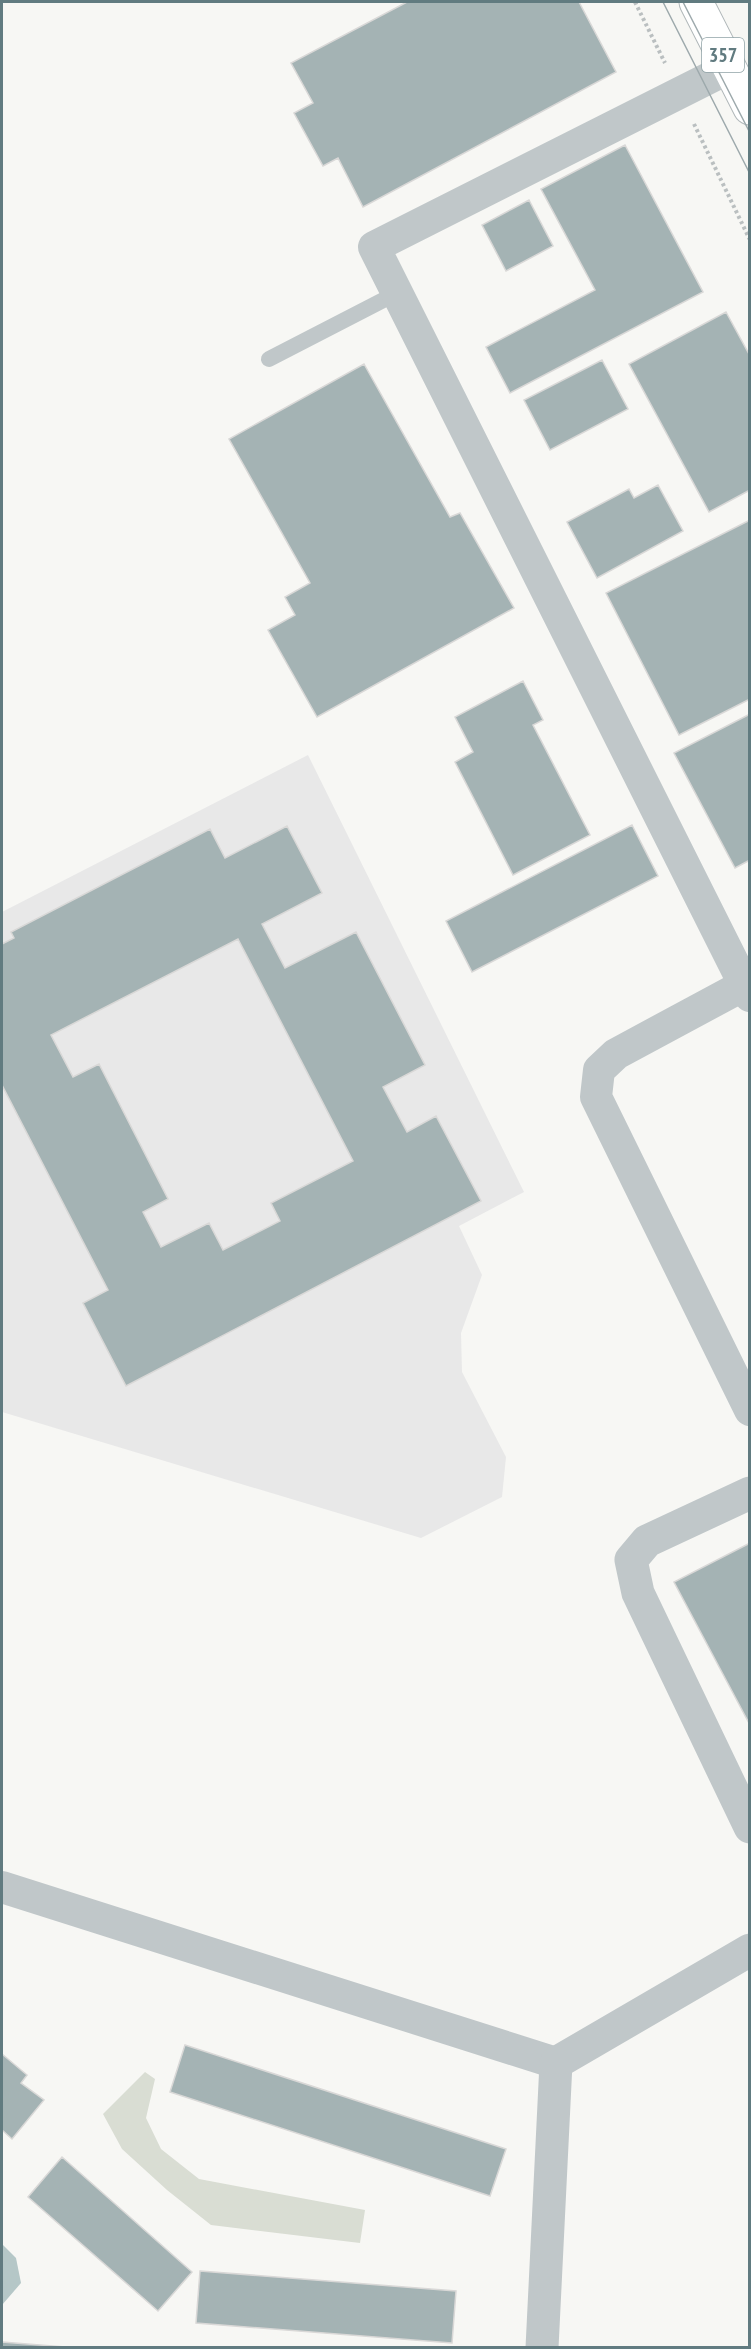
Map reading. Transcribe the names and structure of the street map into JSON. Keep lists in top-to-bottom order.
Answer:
{
  "streets": {
    "highway": ["357"]
  }
}
